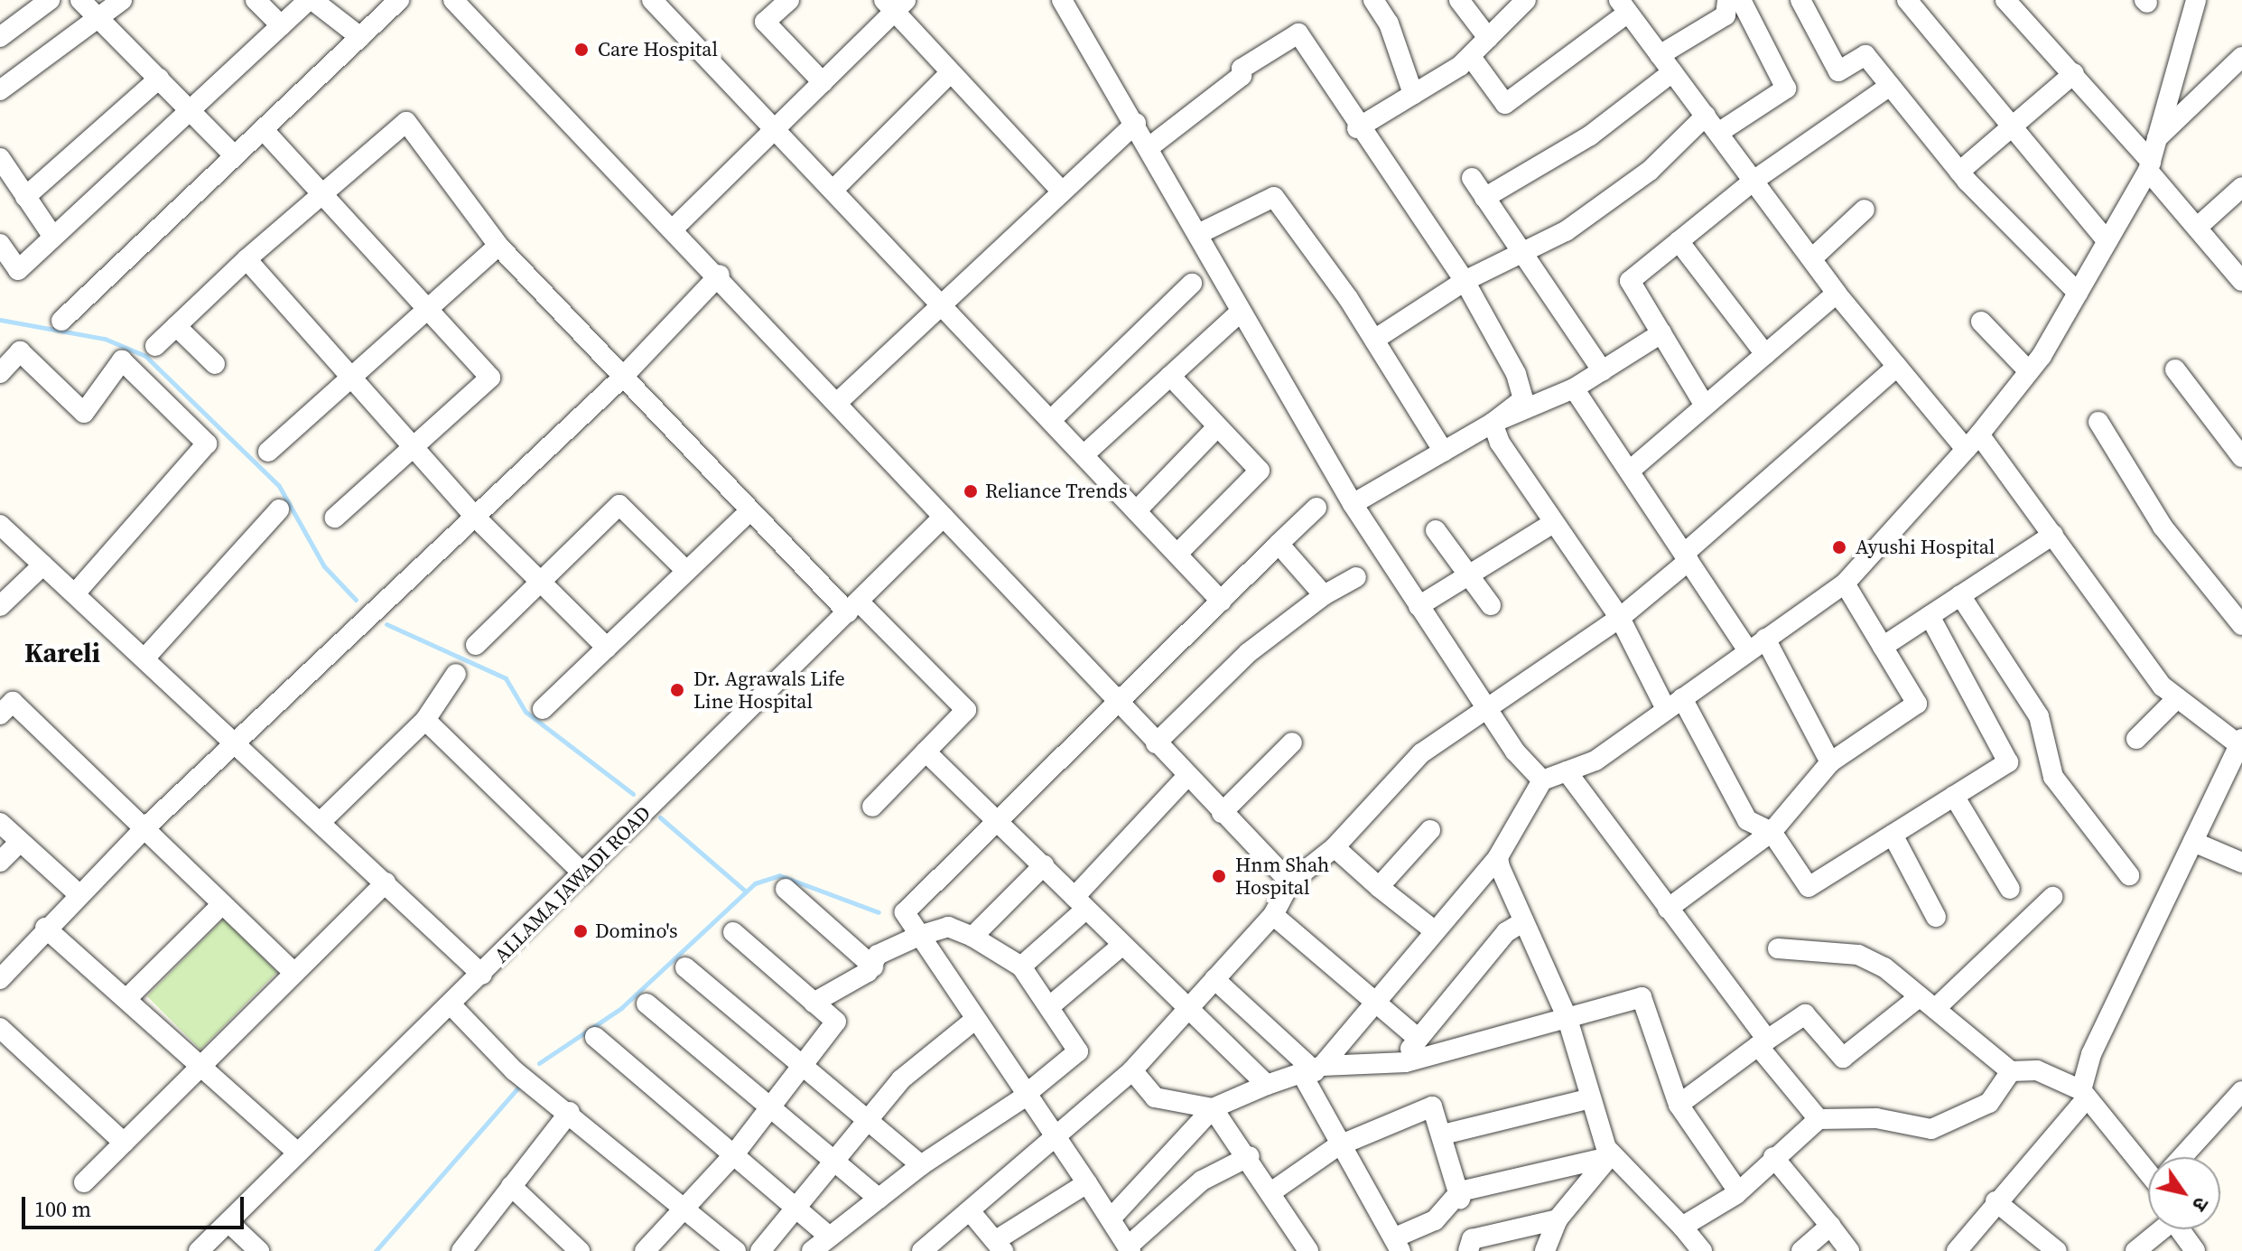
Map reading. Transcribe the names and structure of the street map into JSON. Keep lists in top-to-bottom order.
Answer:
{
  "streets": {
    "street": ["ALLAMA JAWADI ROAD"]
  },
  "districts": ["Kareli"],
  "places": [
    "Care Hospital",
    "Reliance Trends",
    "Ayushi Hospital",
    "Dr. Agrawals Life Line Hospital",
    "Hnm Shah Hospital",
    "Domino's"
  ],
  "scale_bar": "100 m",
  "north": "bottom right"
}
